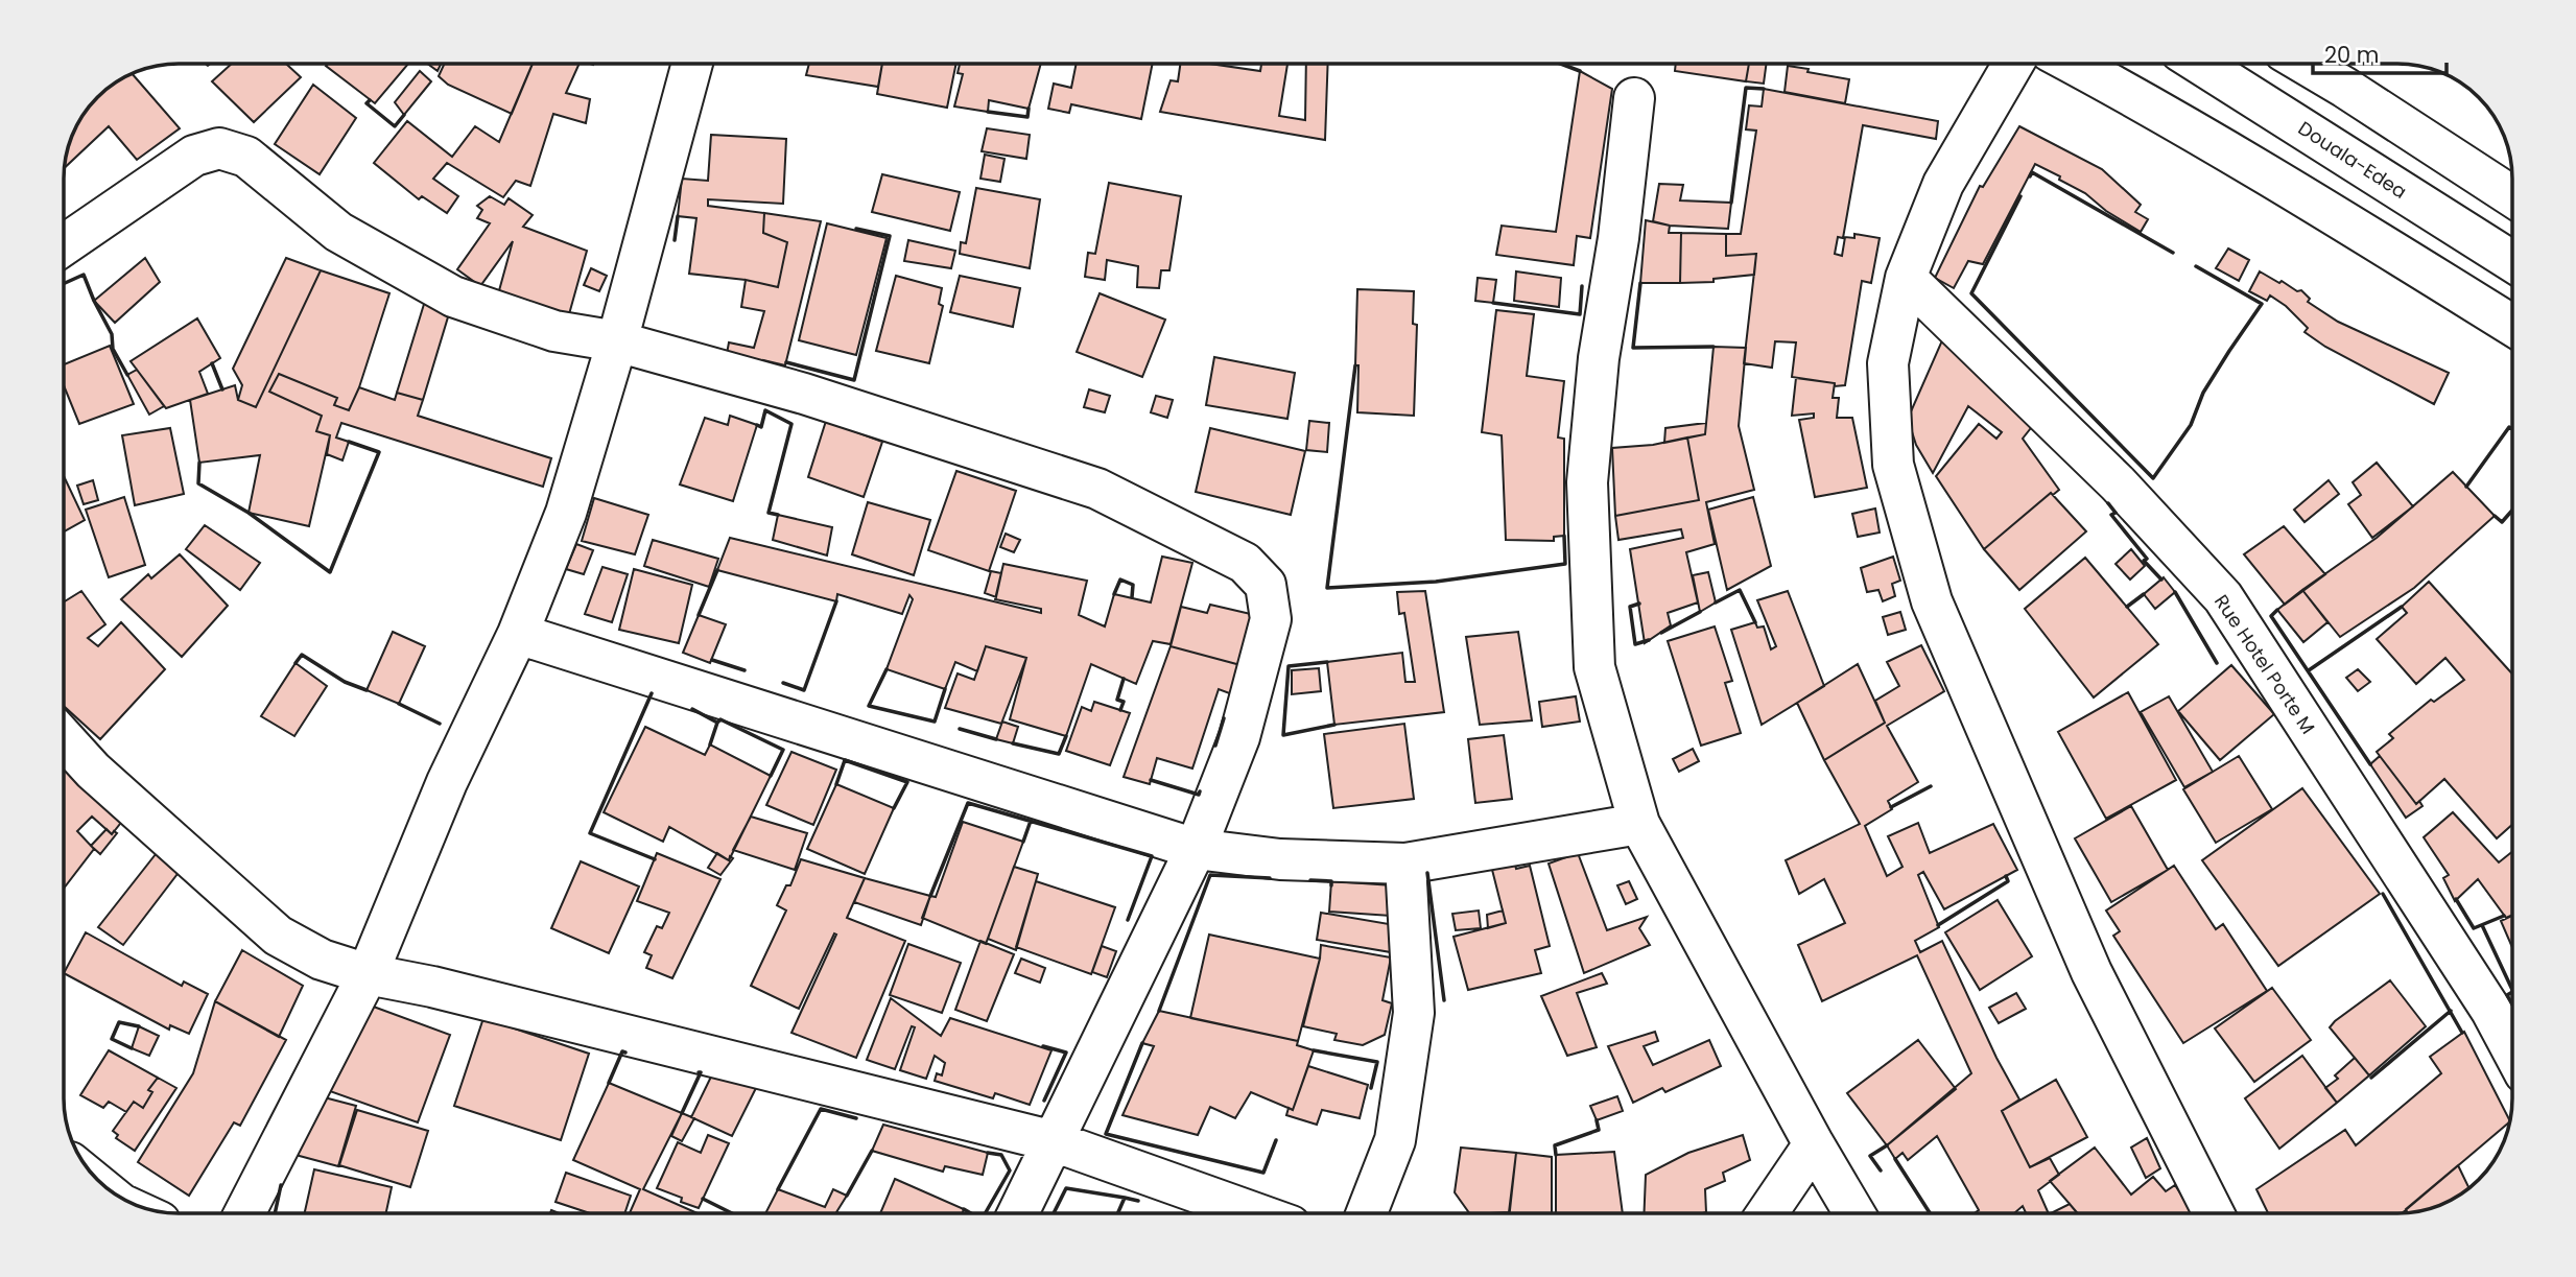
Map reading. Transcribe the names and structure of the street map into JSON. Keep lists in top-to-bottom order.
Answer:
{
  "streets": {
    "main road": ["Douala-Edea", "Rue Hotel Porte M"]
  },
  "scale_bar": "20 m"
}
